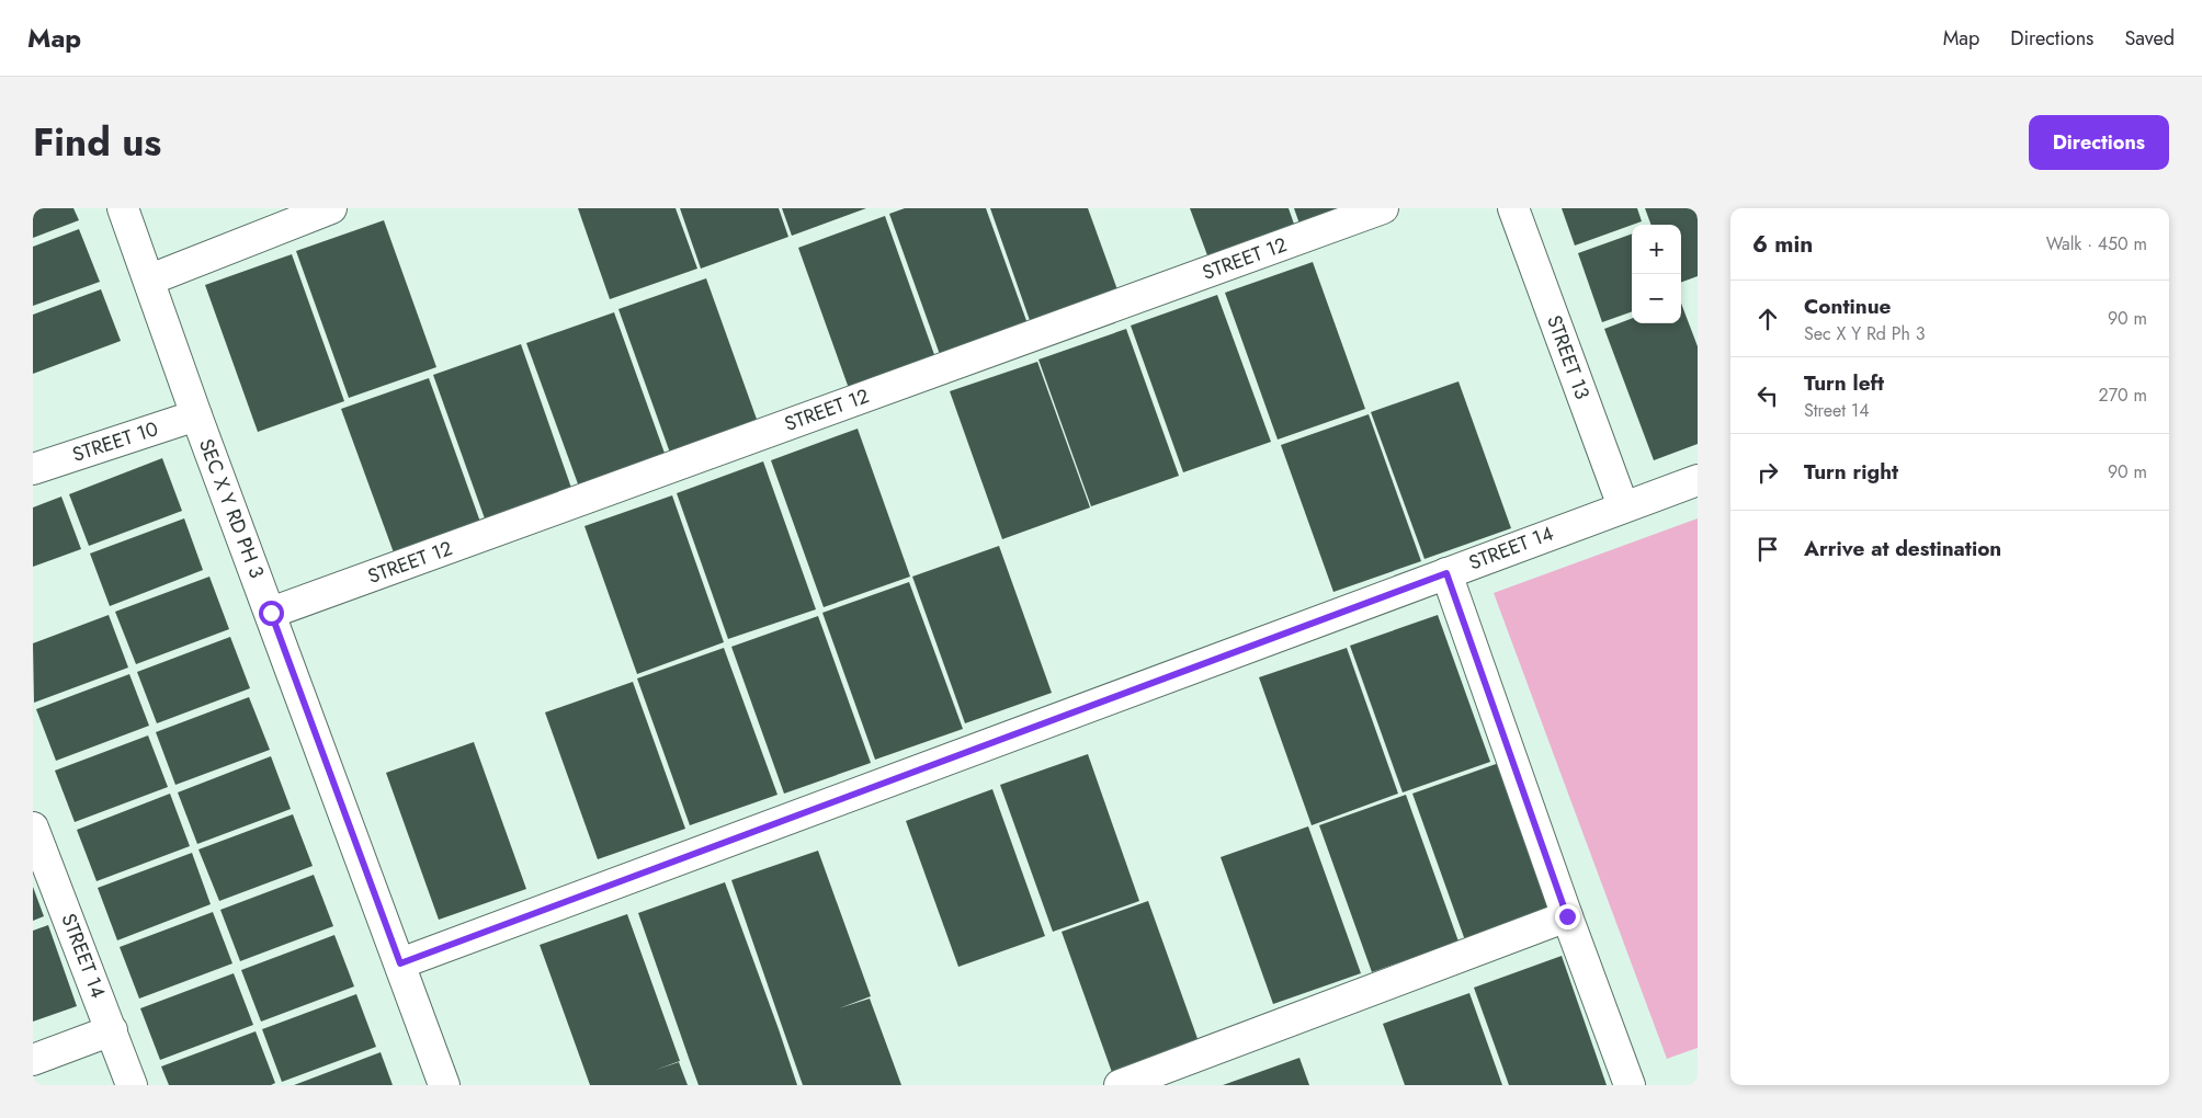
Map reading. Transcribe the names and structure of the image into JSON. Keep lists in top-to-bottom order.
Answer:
{
  "streets": {
    "street": [
      "STREET 12",
      "STREET 13",
      "STREET 10",
      "SEC X Y RD PH 3",
      "STREET 14"
    ]
  },
  "crossings": [
    ["STREET 12", "SEC X Y RD PH 3"],
    ["STREET 13", "STREET 14"],
    ["STREET 10", "SEC X Y RD PH 3"],
    ["SEC X Y RD PH 3", "STREET 14"]
  ],
  "page": {
    "header": "Map",
    "nav": ["Map", "Directions", "Saved"],
    "title": "Find us",
    "buttons": "Directions",
    "heading": ["6 min", "Walk · 450 m"],
    "map_buttons": ["+", "−"],
    "list": [
      ["Continue", "Sec X Y Rd Ph 3", "90 m"],
      ["Turn left", "Street 14", "270 m"],
      ["Turn right", "90 m"],
      "Arrive at destination"
    ]
  }
}
